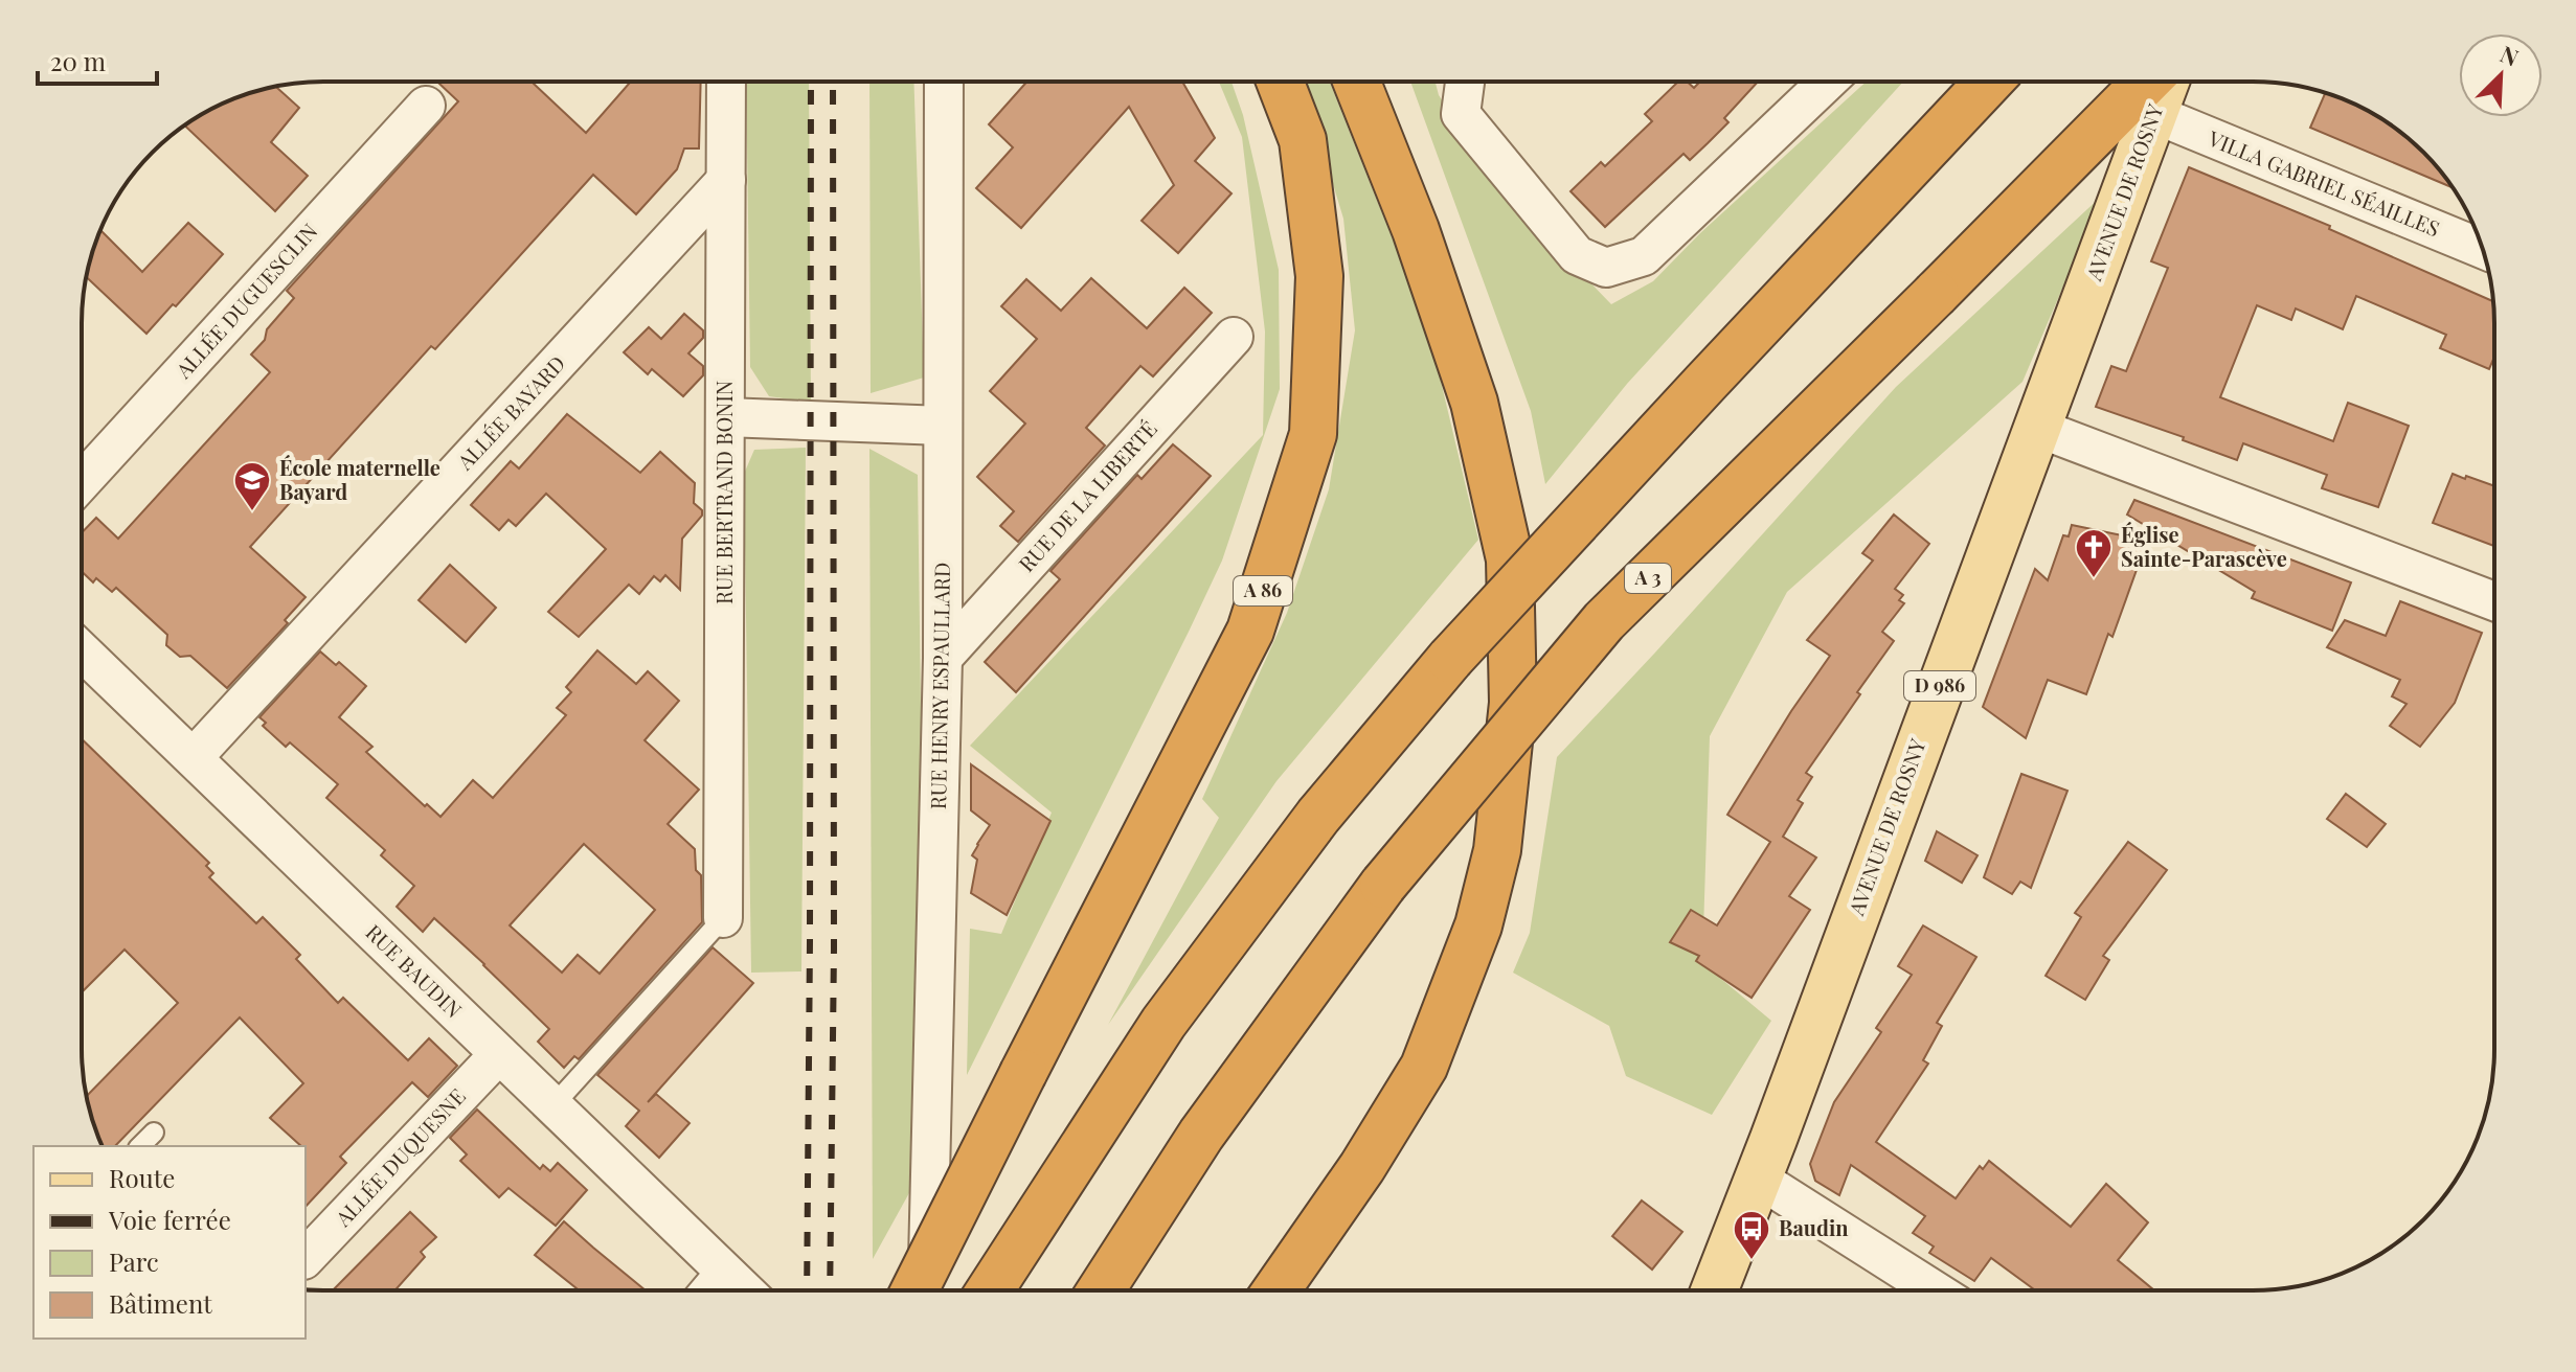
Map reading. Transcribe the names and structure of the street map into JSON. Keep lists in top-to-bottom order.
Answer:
{
  "streets": {
    "highway": ["A 3", "A 86"],
    "main road": ["AVENUE DE ROSNY", "D 986"],
    "street": [
      "VILLA GABRIEL SÉAILLES",
      "ALLÉE DUGUESCLIN",
      "ALLÉE BAYARD",
      "RUE BERTRAND BONIN",
      "RUE DE LA LIBERTÉ",
      "RUE HENRY ESPAULLARD",
      "RUE BAUDIN",
      "ALLÉE DUQUESNE"
    ]
  },
  "crossings": [
    ["VILLA GABRIEL SÉAILLES", "AVENUE DE ROSNY"],
    ["ALLÉE BAYARD", "RUE BERTRAND BONIN"],
    ["ALLÉE BAYARD", "RUE BAUDIN"],
    ["RUE DE LA LIBERTÉ", "RUE HENRY ESPAULLARD"],
    ["RUE BAUDIN", "ALLÉE DUQUESNE"]
  ],
  "places": {
    "school or university": ["École maternelle Bayard"],
    "church": ["Église Sainte-Parascève"],
    "bus stop": ["Baudin"]
  },
  "legend": [
    "Route",
    "Voie ferrée",
    "Parc",
    "Bâtiment"
  ],
  "scale_bar": "20 m",
  "north": "top right"
}
